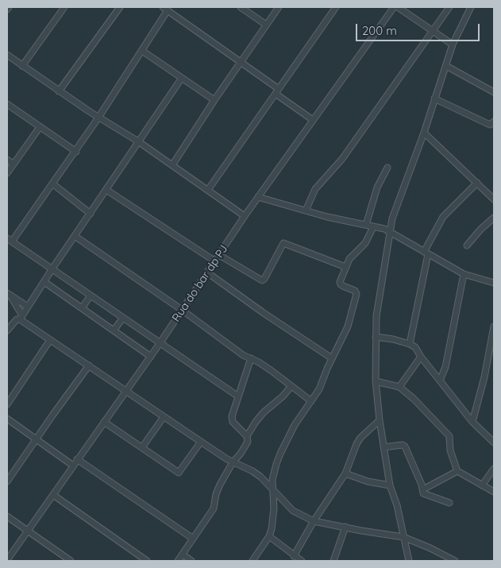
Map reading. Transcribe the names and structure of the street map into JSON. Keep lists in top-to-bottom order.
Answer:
{
  "streets": {
    "street": ["Rua do bar dp PJ"]
  },
  "scale_bar": "200 m"
}
